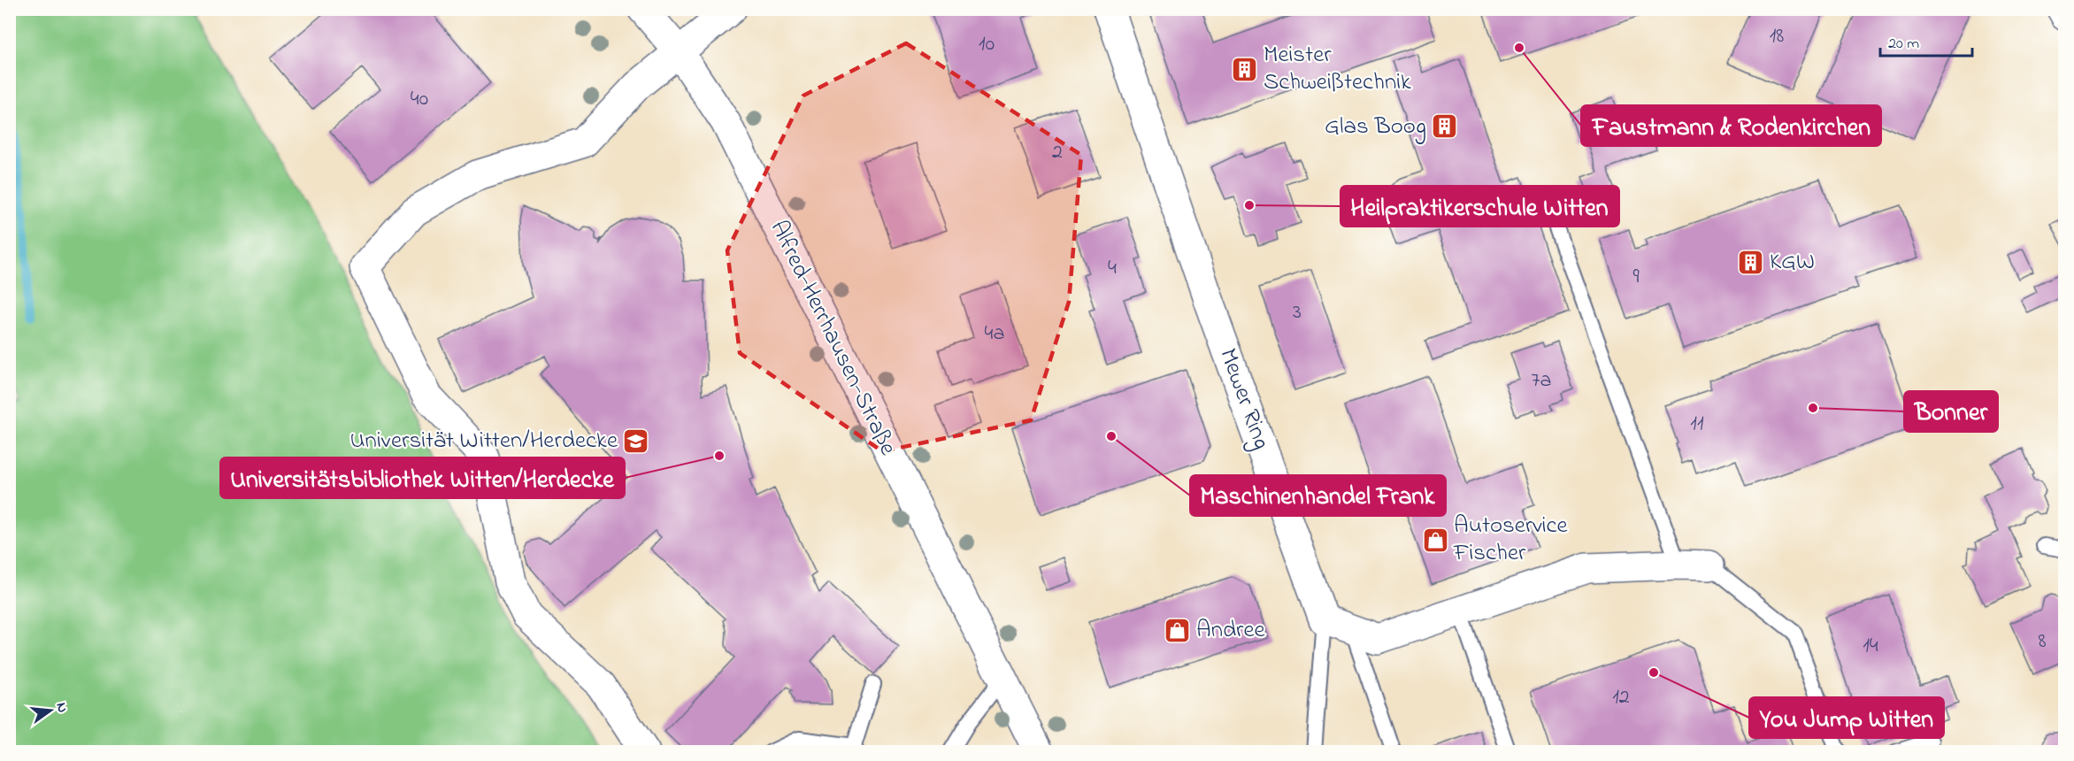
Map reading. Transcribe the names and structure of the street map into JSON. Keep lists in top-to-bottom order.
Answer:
{
  "streets": {
    "street": ["Alfred-Herrhausen-Straße", "Mewer Ring"]
  },
  "places": {
    "other": [
      "Faustmann & Rodenkirchen",
      "Heilpraktikerschule Witten",
      "Bonner",
      "Maschinenhandel Frank",
      "Universitätsbibliothek Witten/Herdecke",
      "You Jump Witten"
    ],
    "building": ["Meister Schweißtechnik", "Glas Boog", "KGW"],
    "school or university": ["Universität Witten/Herdecke"],
    "shop": ["Autoservice Fischer", "Andree"]
  },
  "house_numbers": [
    "18",
    "10",
    "40",
    "2",
    "4",
    "9",
    "3",
    "4a",
    "7a",
    "11",
    "8",
    "14",
    "12"
  ],
  "scale_bar": "20 m",
  "north": "right"
}
